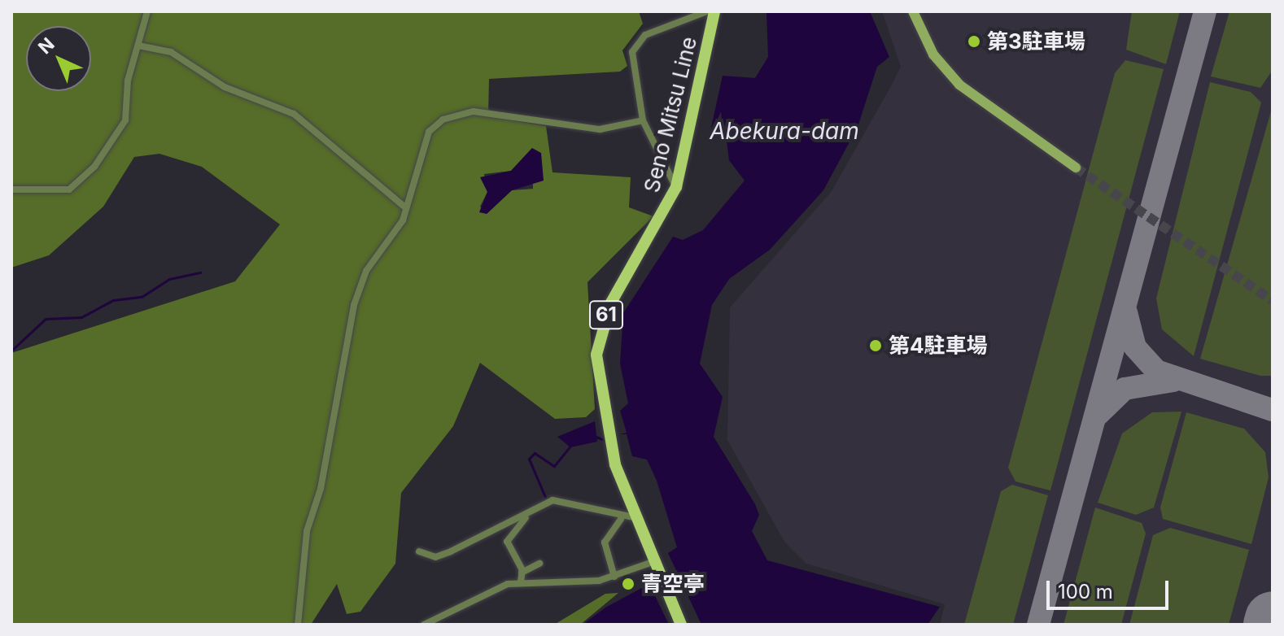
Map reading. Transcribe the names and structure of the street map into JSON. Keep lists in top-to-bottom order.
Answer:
{
  "streets": {
    "main road": ["Seno Mitsu Line", "61"]
  },
  "water": ["Abekura-dam"],
  "places": ["第3駐車場", "第4駐車場", "青空亭"],
  "scale_bar": "100 m",
  "north": "top left"
}
